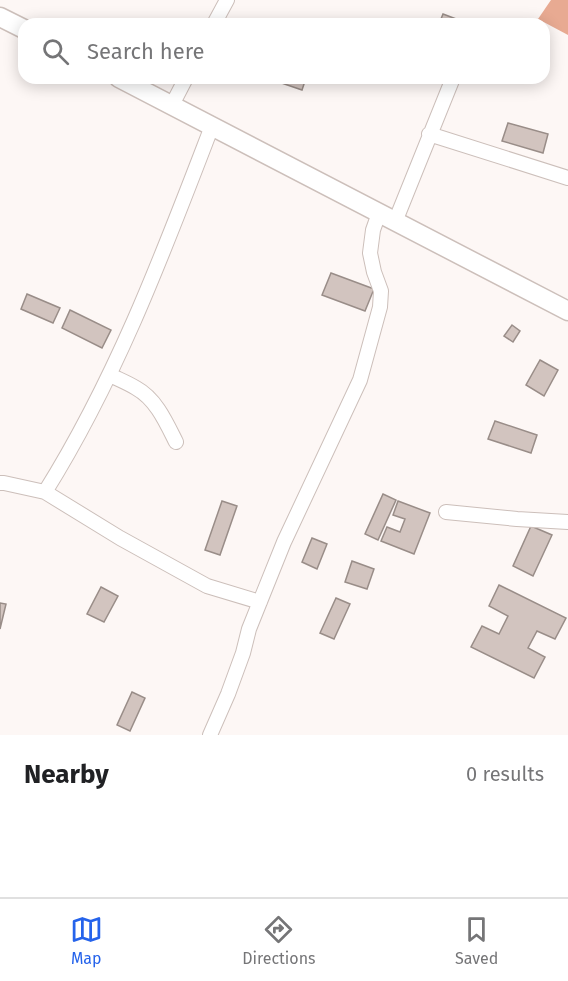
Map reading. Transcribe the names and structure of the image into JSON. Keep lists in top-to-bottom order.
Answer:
{
  "page": {
    "search": "Search here",
    "heading": ["Nearby", "0 results"],
    "nav": ["Map", "Directions", "Saved"]
  }
}
